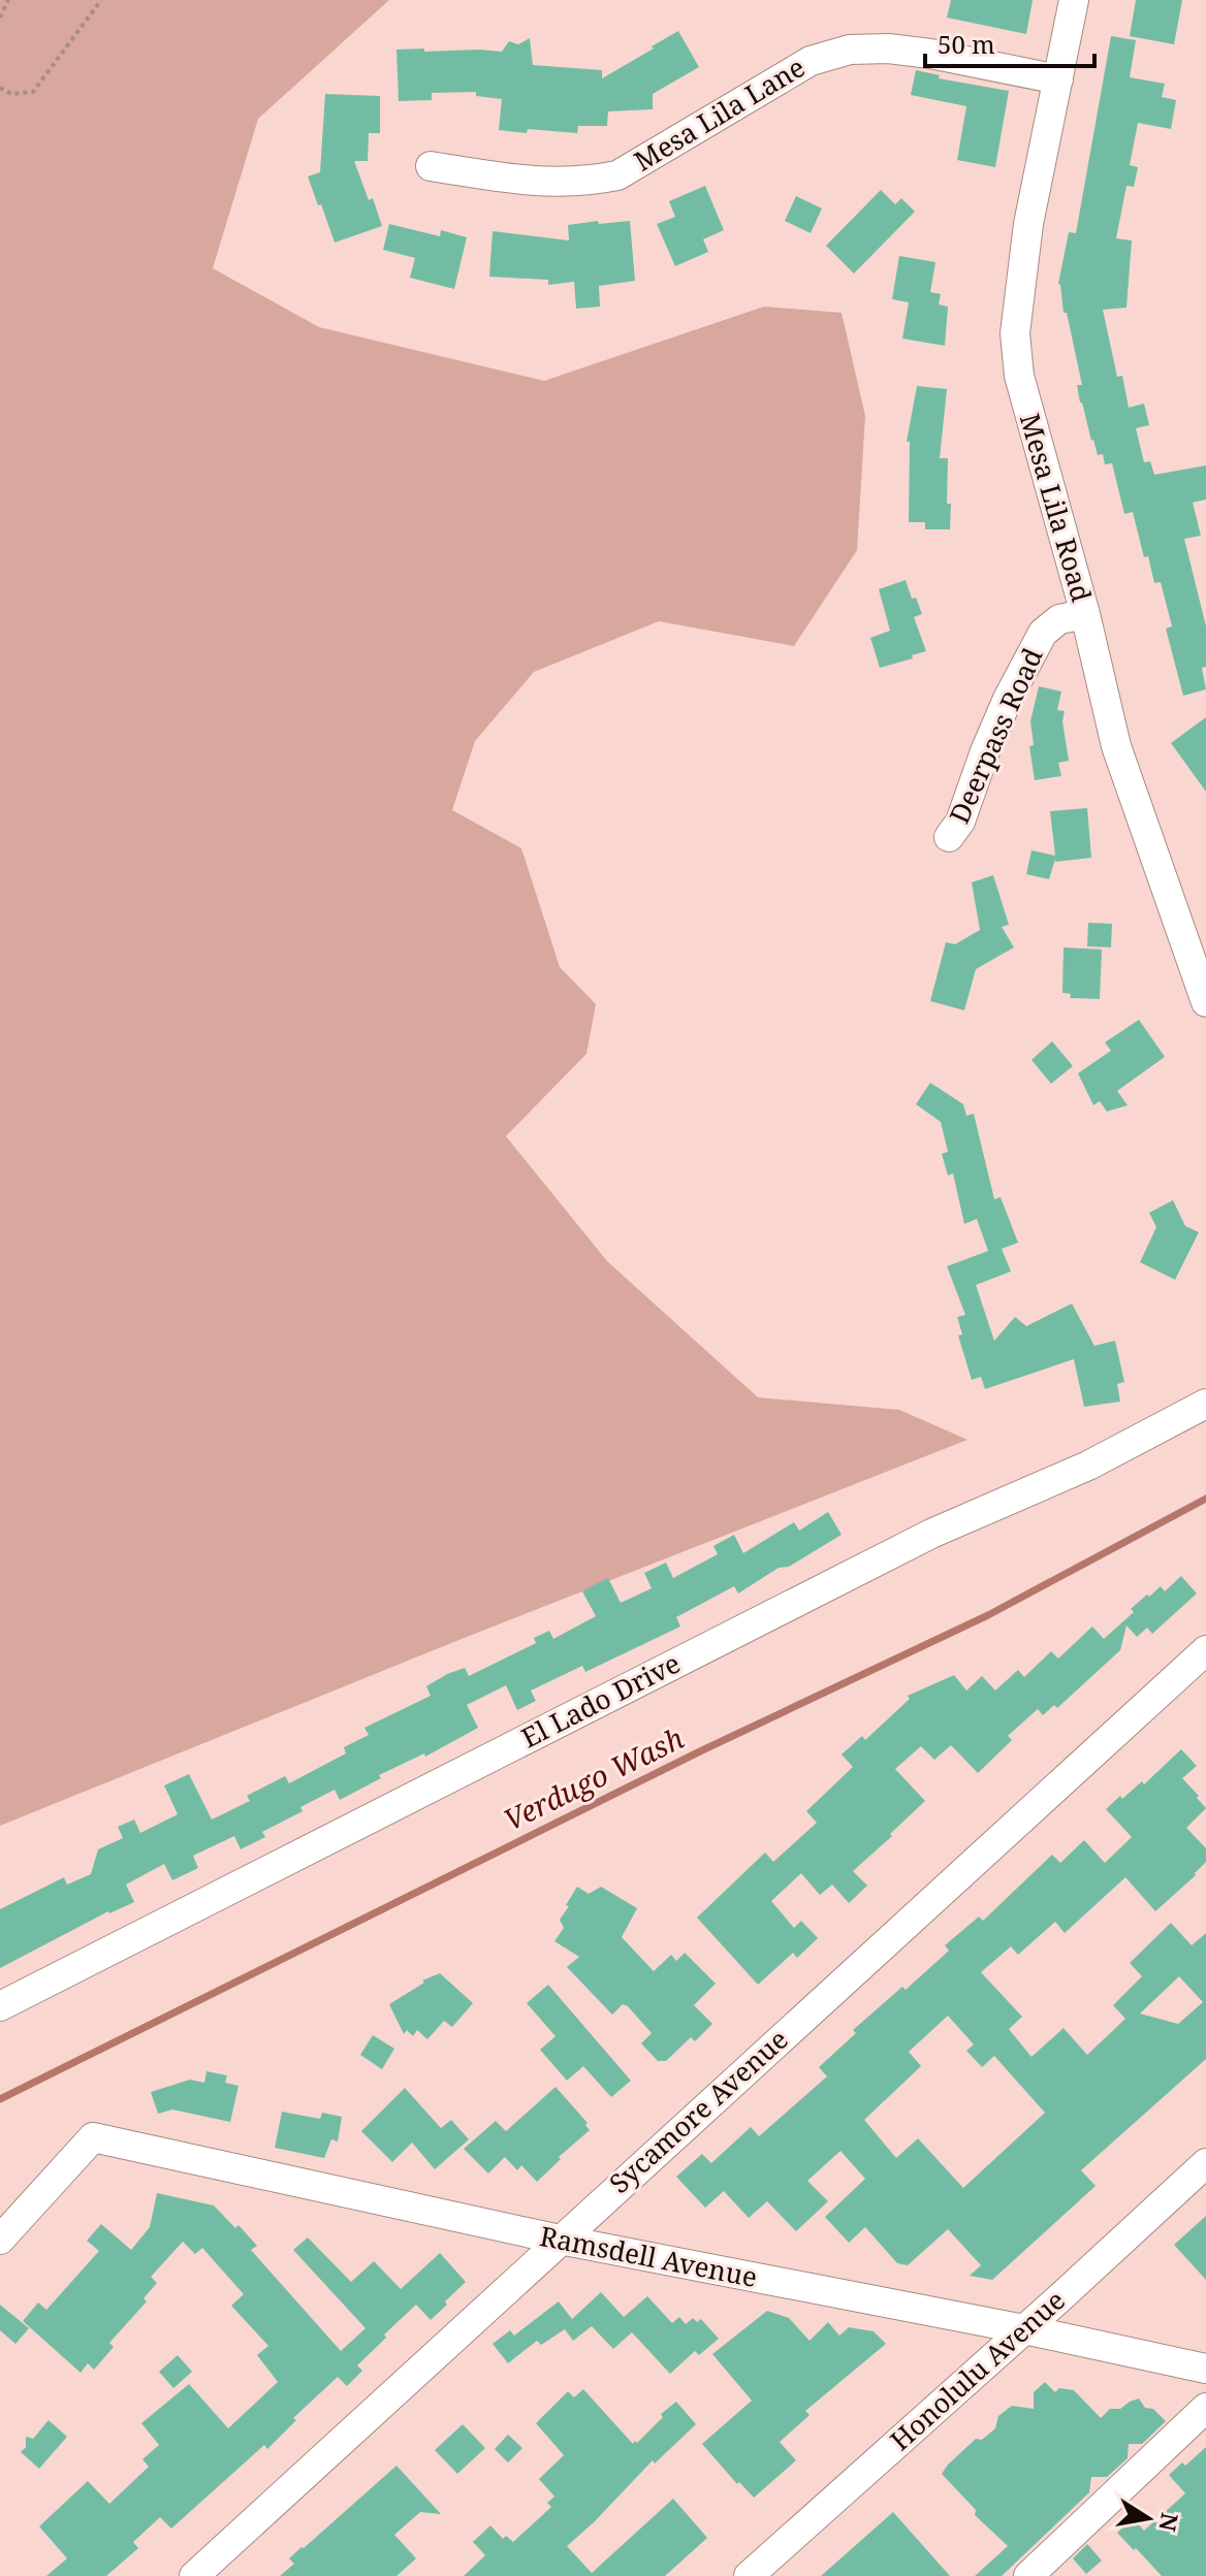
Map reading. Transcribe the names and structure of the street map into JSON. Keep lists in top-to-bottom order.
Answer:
{
  "streets": {
    "street": [
      "Mesa Lila Lane",
      "Mesa Lila Road",
      "Deerpass Road",
      "El Lado Drive",
      "Sycamore Avenue",
      "Ramsdell Avenue",
      "Honolulu Avenue"
    ]
  },
  "crossings": [
    ["Mesa Lila Lane", "Mesa Lila Road"],
    ["Mesa Lila Road", "Deerpass Road"],
    ["Sycamore Avenue", "Ramsdell Avenue"],
    ["Ramsdell Avenue", "Honolulu Avenue"]
  ],
  "water": ["Verdugo Wash"],
  "scale_bar": "50 m",
  "north": "right"
}
